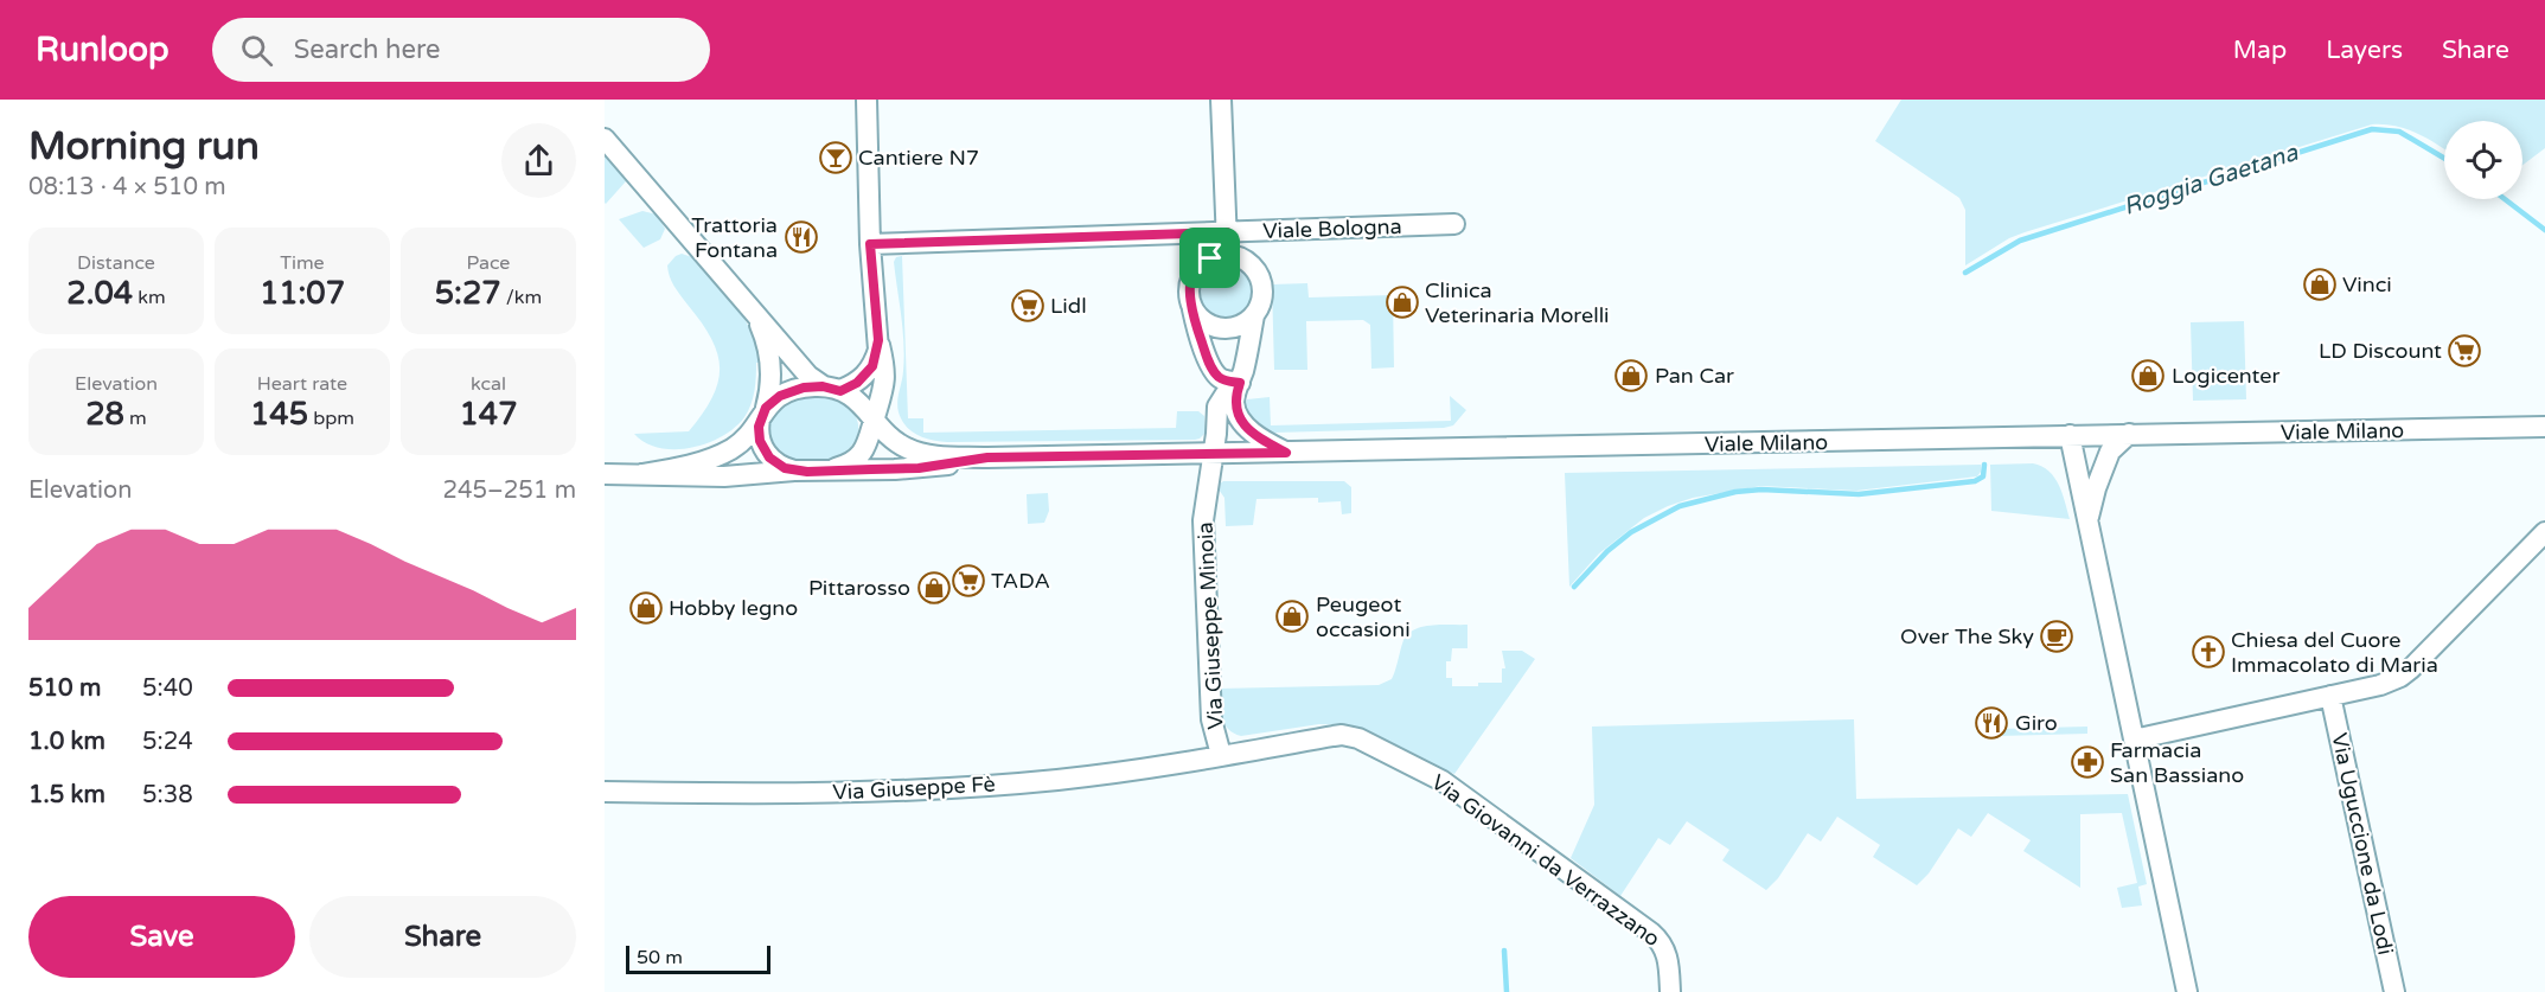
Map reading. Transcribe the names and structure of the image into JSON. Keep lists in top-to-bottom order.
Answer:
{
  "streets": {
    "street": [
      "Viale Bologna",
      "Viale Milano",
      "Via Giuseppe Minoia",
      "Via Giuseppe Fè",
      "Via Uguccione da Lodi",
      "Via Giovanni da Verrazzano"
    ]
  },
  "crossings": [
    ["Viale Milano", "Via Giuseppe Minoia"],
    ["Via Giuseppe Minoia", "Via Giuseppe Fè"],
    ["Via Giuseppe Minoia", "Via Giovanni da Verrazzano"],
    ["Via Giuseppe Fè", "Via Giovanni da Verrazzano"]
  ],
  "water": ["Roggia Gaetana"],
  "places": {
    "bar": ["Cantiere N7"],
    "restaurant": ["Trattoria Fontana", "Giro"],
    "shop": [
      "Vinci",
      "Clinica Veterinaria Morelli",
      "Pan Car",
      "Logicenter",
      "Pittarosso",
      "Hobby legno",
      "Peugeot occasioni"
    ],
    "supermarket": ["Lidl", "LD Discount", "TADA"],
    "cafe": ["Over The Sky"],
    "church": ["Chiesa del Cuore Immacolato di Maria"],
    "pharmacy": ["Farmacia San Bassiano"]
  },
  "scale_bar": "50 m",
  "page": {
    "header": "Runloop",
    "search": "Search here",
    "nav": ["Map", "Layers", "Share"],
    "heading": ["Morning run", "08:13 · 4 × 510 m"],
    "stats": [
      ["Distance", "2.04 km"],
      ["Time", "11:07"],
      ["Pace", "5:27 /km"],
      ["Elevation", "28 m"],
      ["Heart rate", "145 bpm"],
      ["kcal", "147"]
    ],
    "chart": ["Elevation", "245–251 m"],
    "list": [
      {
        "name": "510 m",
        "note": "5:40"
      },
      {
        "name": "1.0 km",
        "note": "5:24"
      },
      {
        "name": "1.5 km",
        "note": "5:38"
      }
    ],
    "buttons": ["Save", "Share"],
    "scale": "50 m"
  }
}
